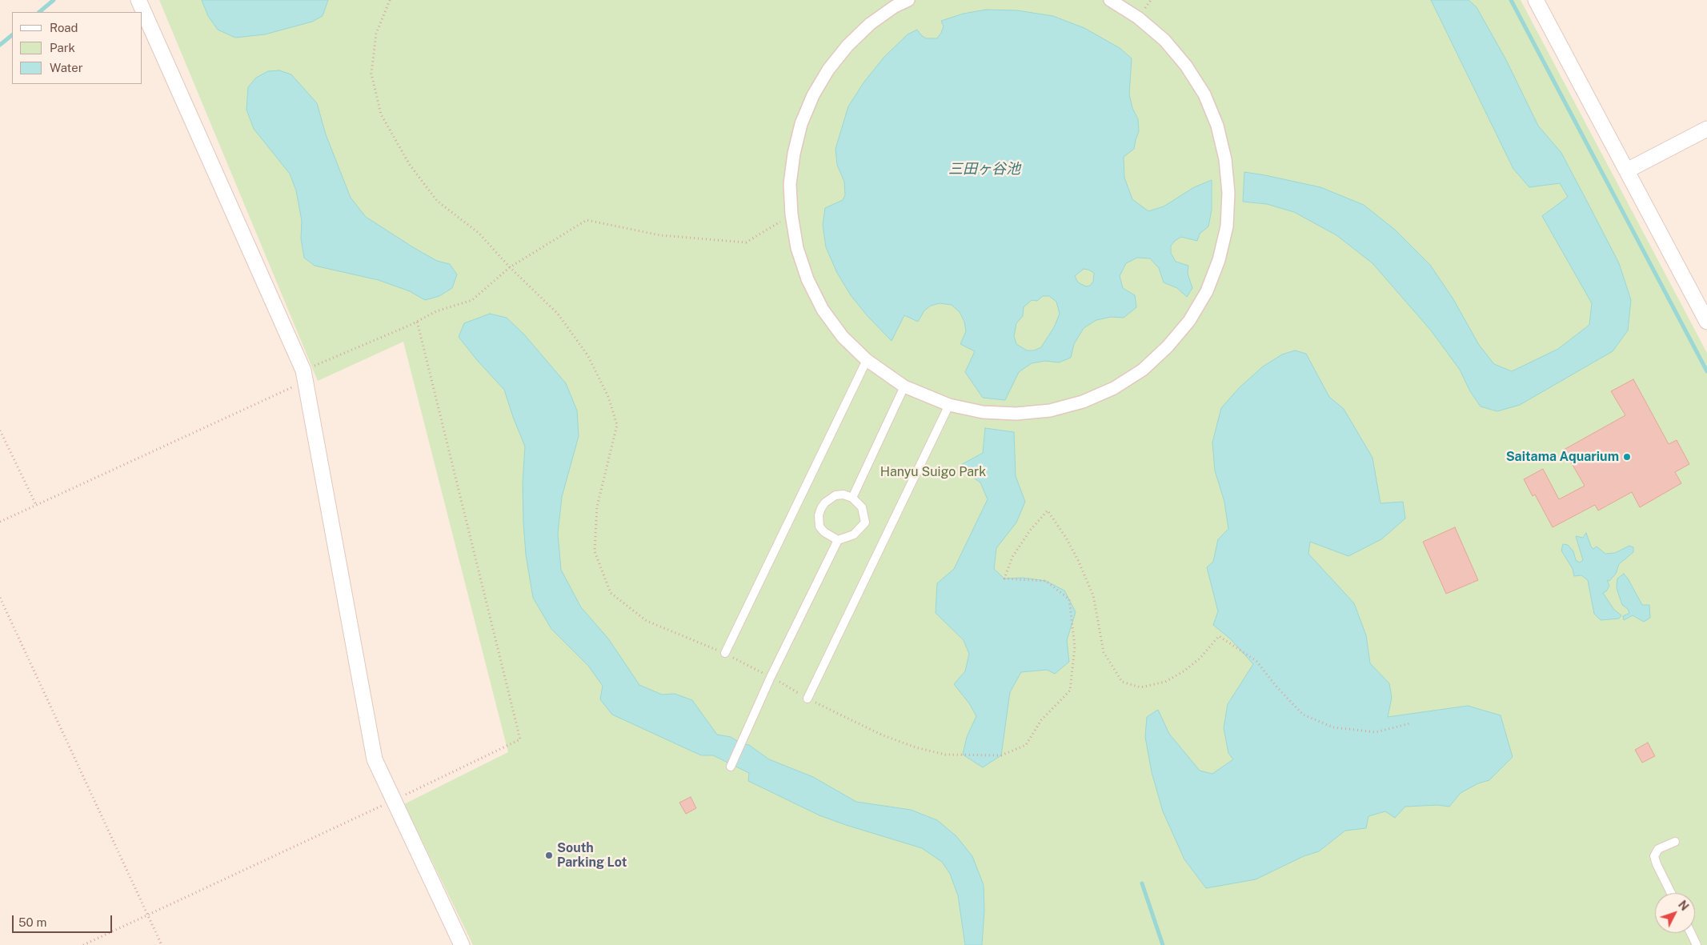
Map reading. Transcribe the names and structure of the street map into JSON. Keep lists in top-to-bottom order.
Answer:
{
  "water": ["三田ヶ谷池"],
  "parks": ["Hanyu Suigo Park"],
  "places": ["Saitama Aquarium", "South Parking Lot"],
  "legend": ["Road", "Park", "Water"],
  "scale_bar": "50 m",
  "north": "top right"
}
